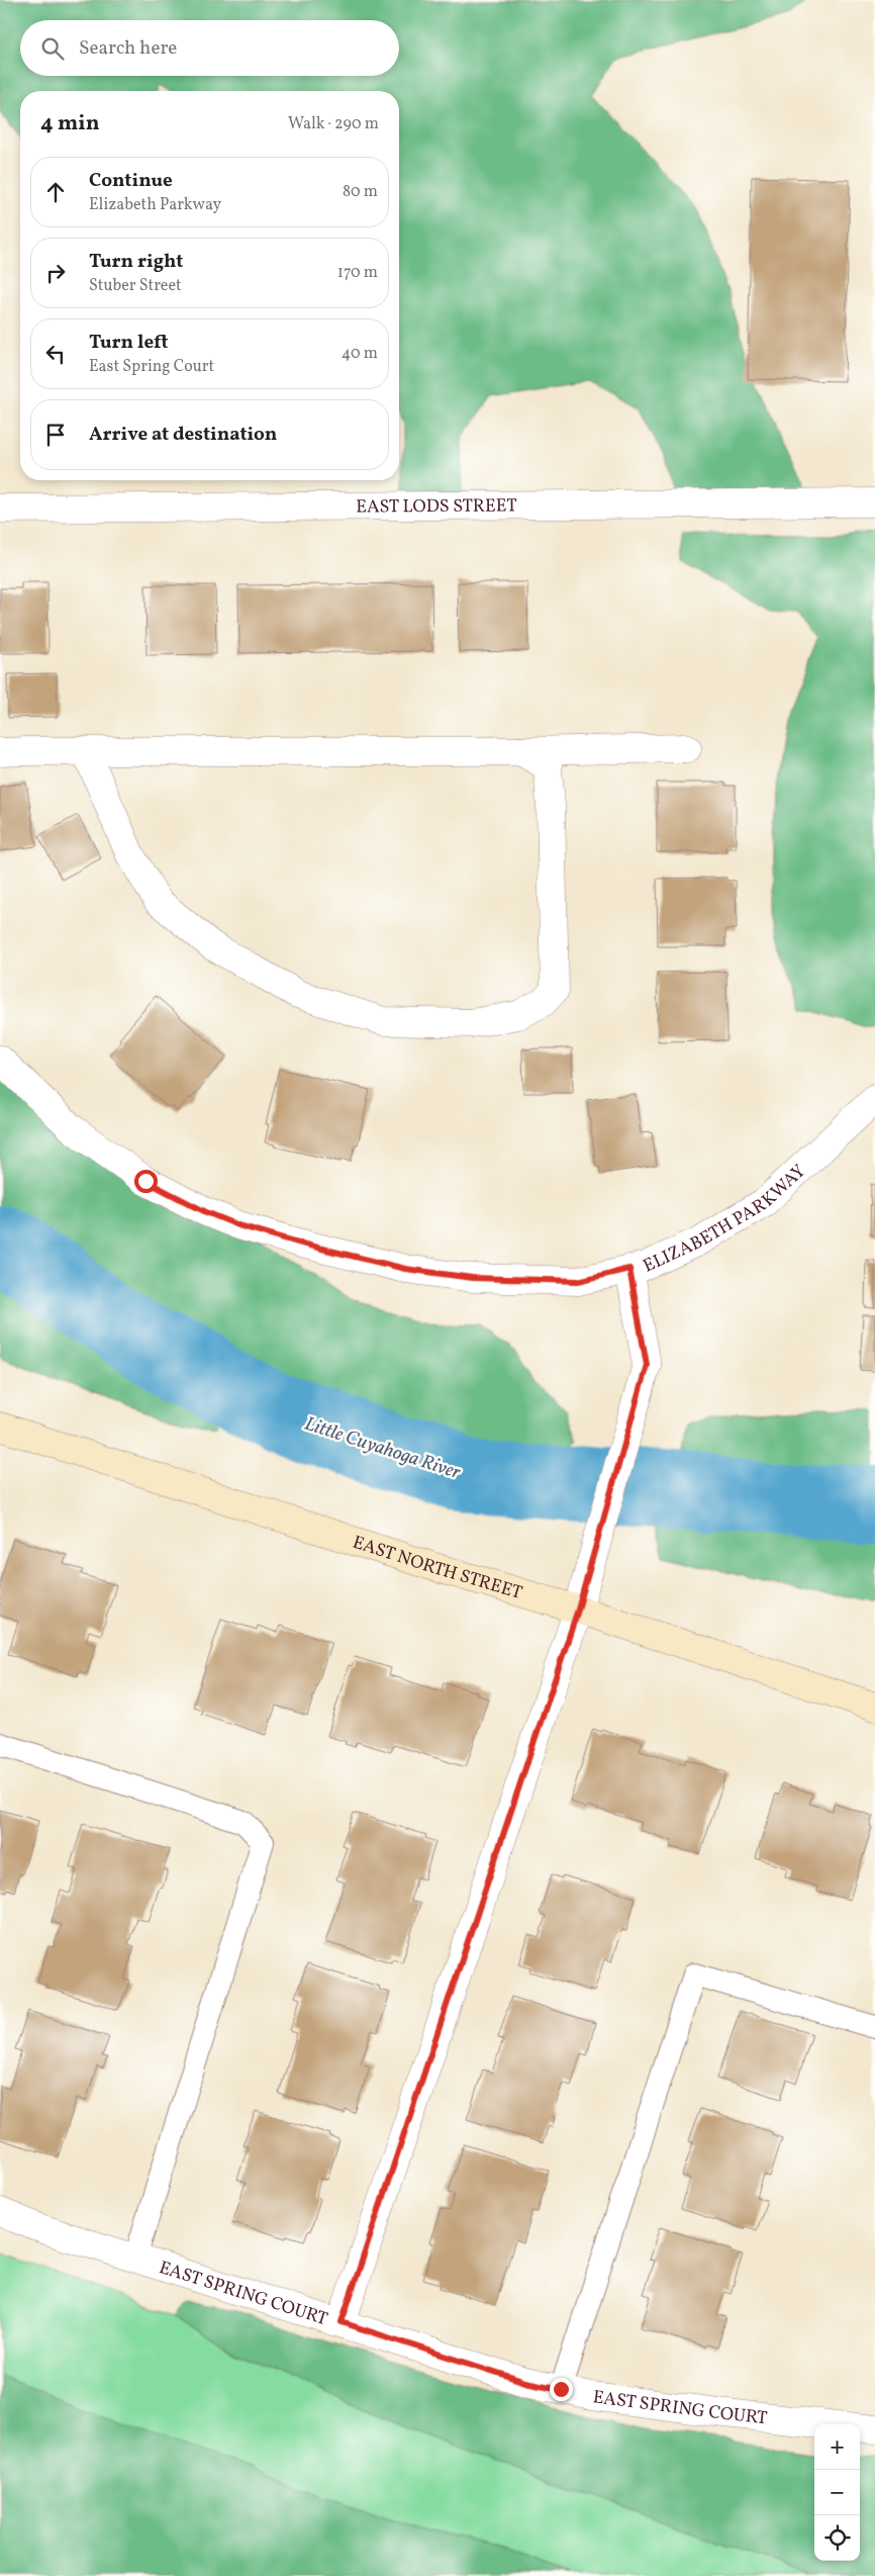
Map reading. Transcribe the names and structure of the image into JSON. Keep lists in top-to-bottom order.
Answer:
{
  "streets": {
    "street": [
      "EAST LODS STREET",
      "ELIZABETH PARKWAY",
      "EAST NORTH STREET",
      "EAST SPRING COURT"
    ]
  },
  "water": ["Little Cuyahoga River"],
  "page": {
    "search": "Search here",
    "heading": ["4 min", "Walk · 290 m"],
    "list": [
      ["Continue", "Elizabeth Parkway", "80 m"],
      ["Turn right", "Stuber Street", "170 m"],
      ["Turn left", "East Spring Court", "40 m"],
      "Arrive at destination"
    ],
    "map_buttons": ["+", "−"]
  }
}
